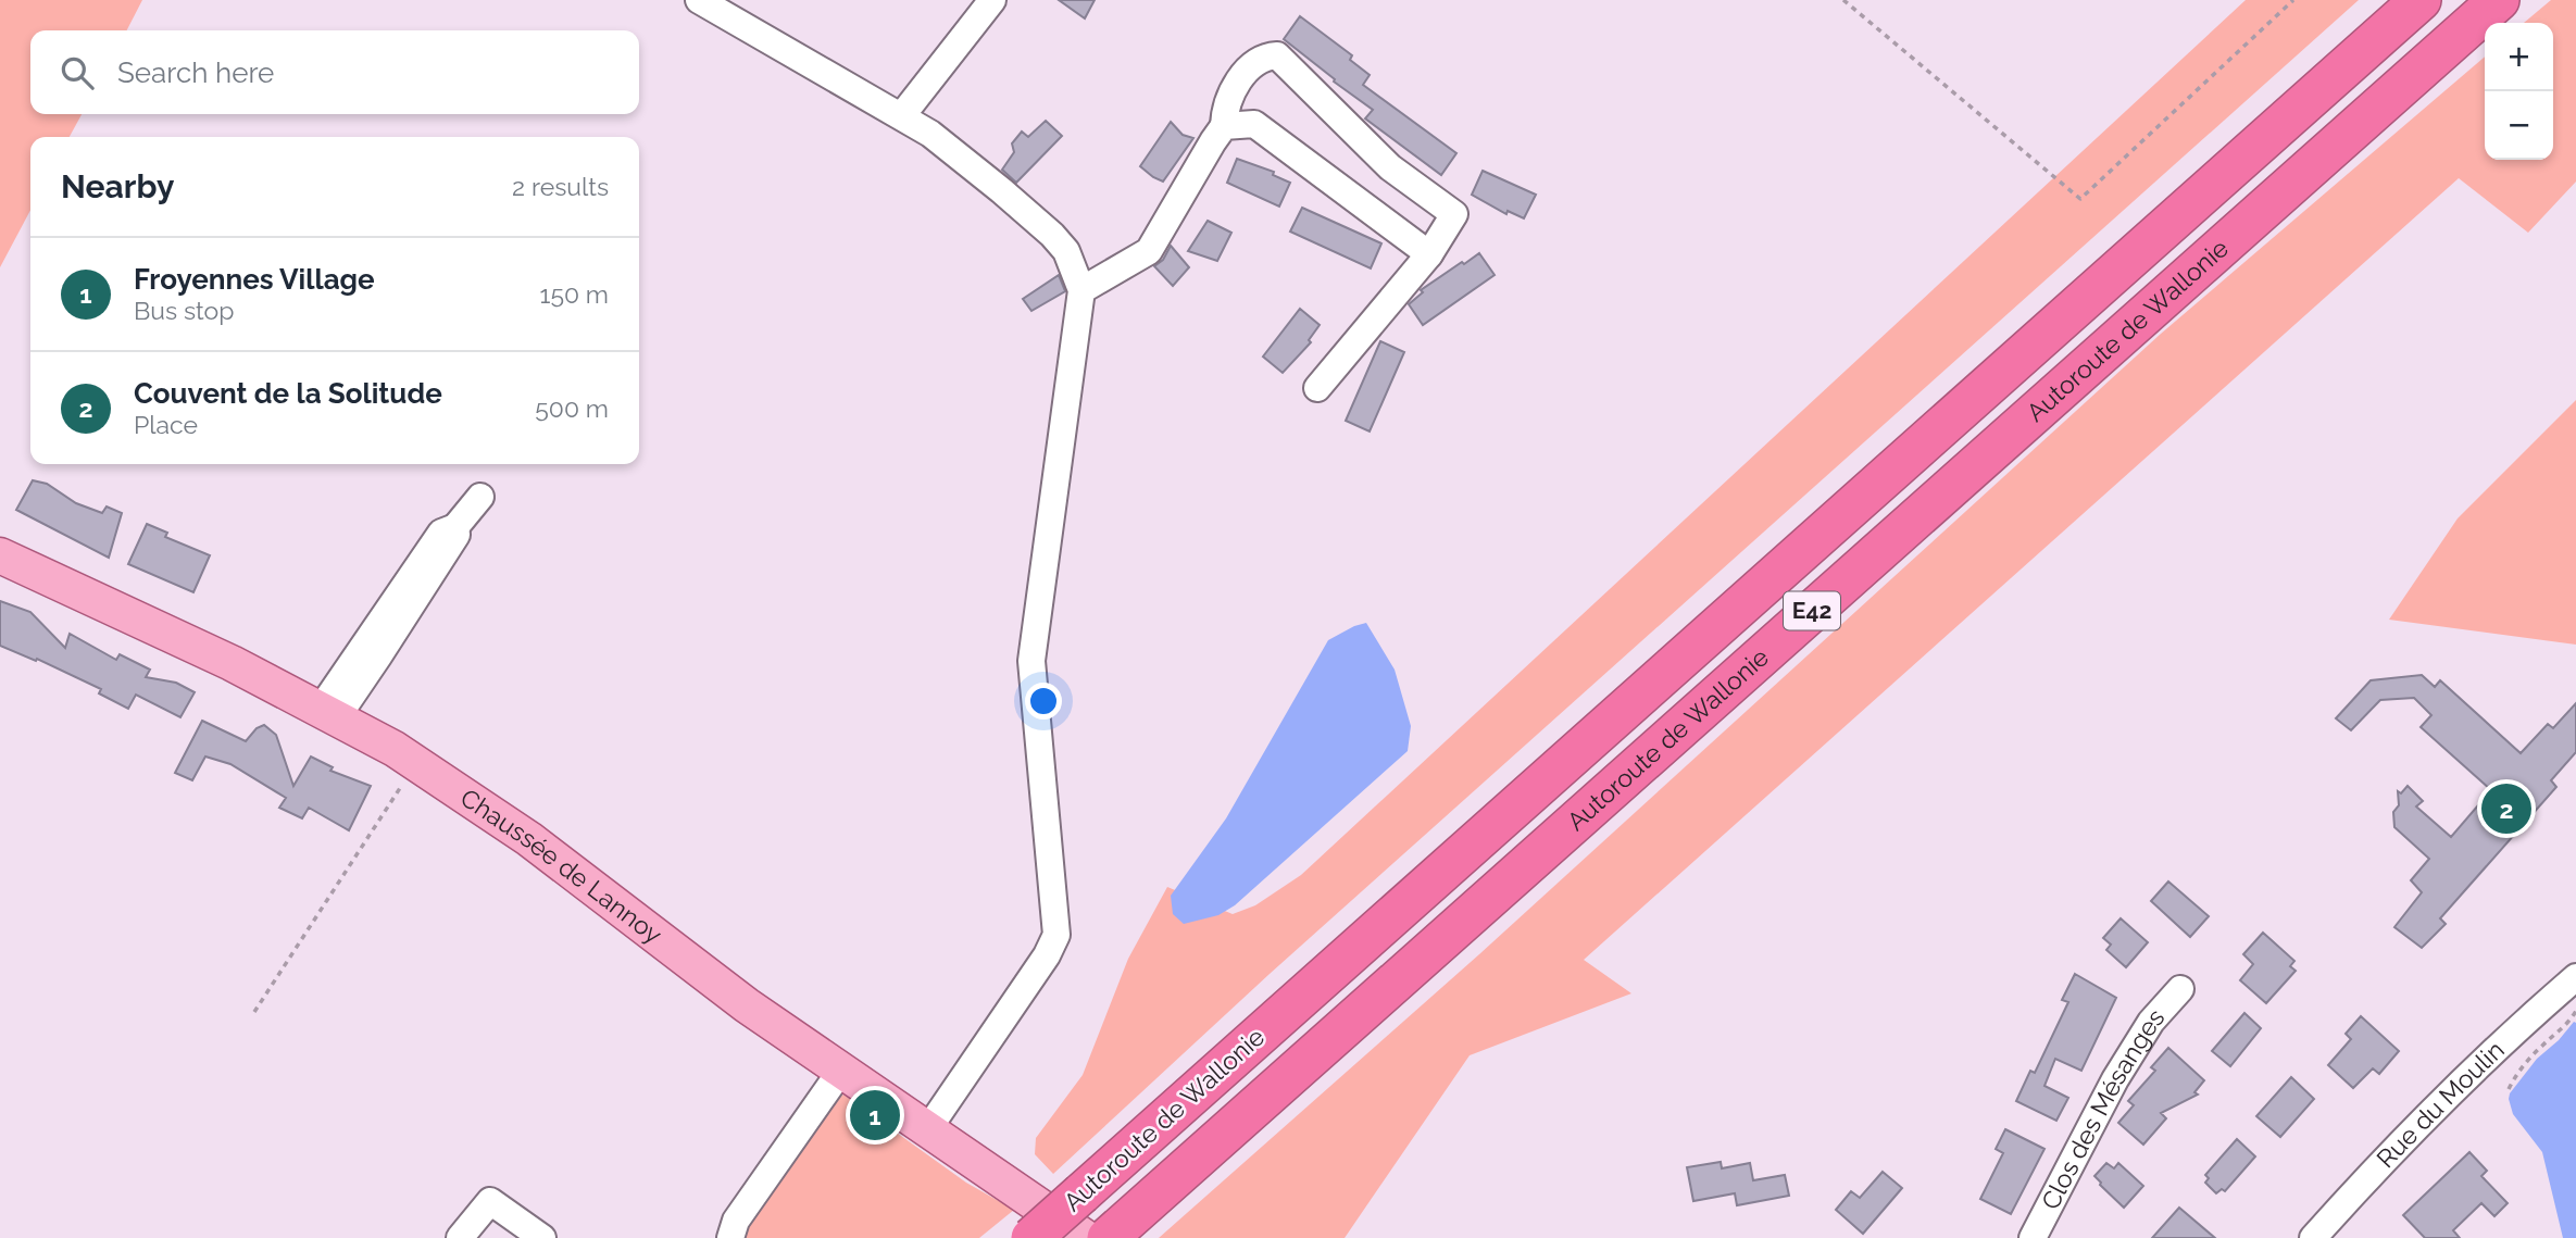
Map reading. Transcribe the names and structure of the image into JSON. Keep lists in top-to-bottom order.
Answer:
{
  "streets": {
    "highway": ["Autoroute de Wallonie", "E42"],
    "main road": ["Chaussée de Lannoy"],
    "street": ["Rue du Moulin", "Clos des Mésanges"]
  },
  "page": {
    "map_buttons": ["+", "−"],
    "search": "Search here",
    "heading": ["Nearby", "2 results"],
    "list": [
      {
        "mark": "1",
        "name": "Froyennes Village",
        "note": "Bus stop",
        "value": "150 m"
      },
      {
        "mark": "2",
        "name": "Couvent de la Solitude",
        "note": "Place",
        "value": "500 m"
      }
    ],
    "pins": ["2", "1"]
  }
}
